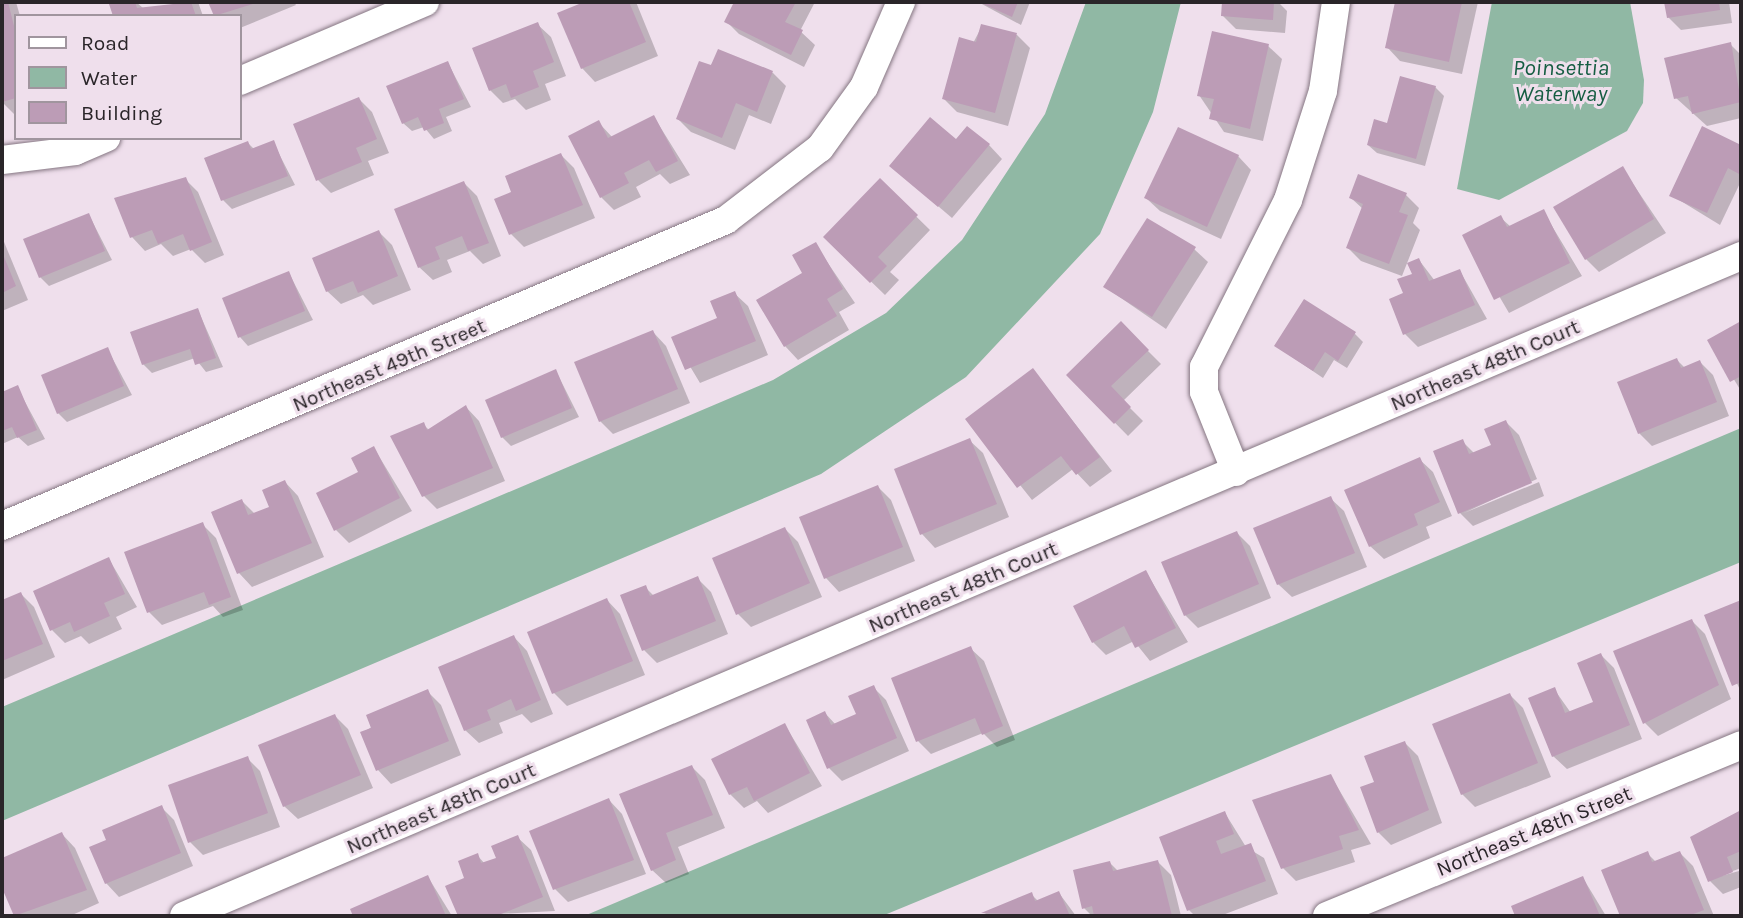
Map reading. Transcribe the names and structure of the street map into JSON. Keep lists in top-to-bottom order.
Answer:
{
  "streets": {
    "street": ["Northeast 49th Street", "Northeast 48th Court", "Northeast 48th Street"]
  },
  "water": ["Poinsettia Waterway"],
  "legend": ["Road", "Water", "Building"]
}
